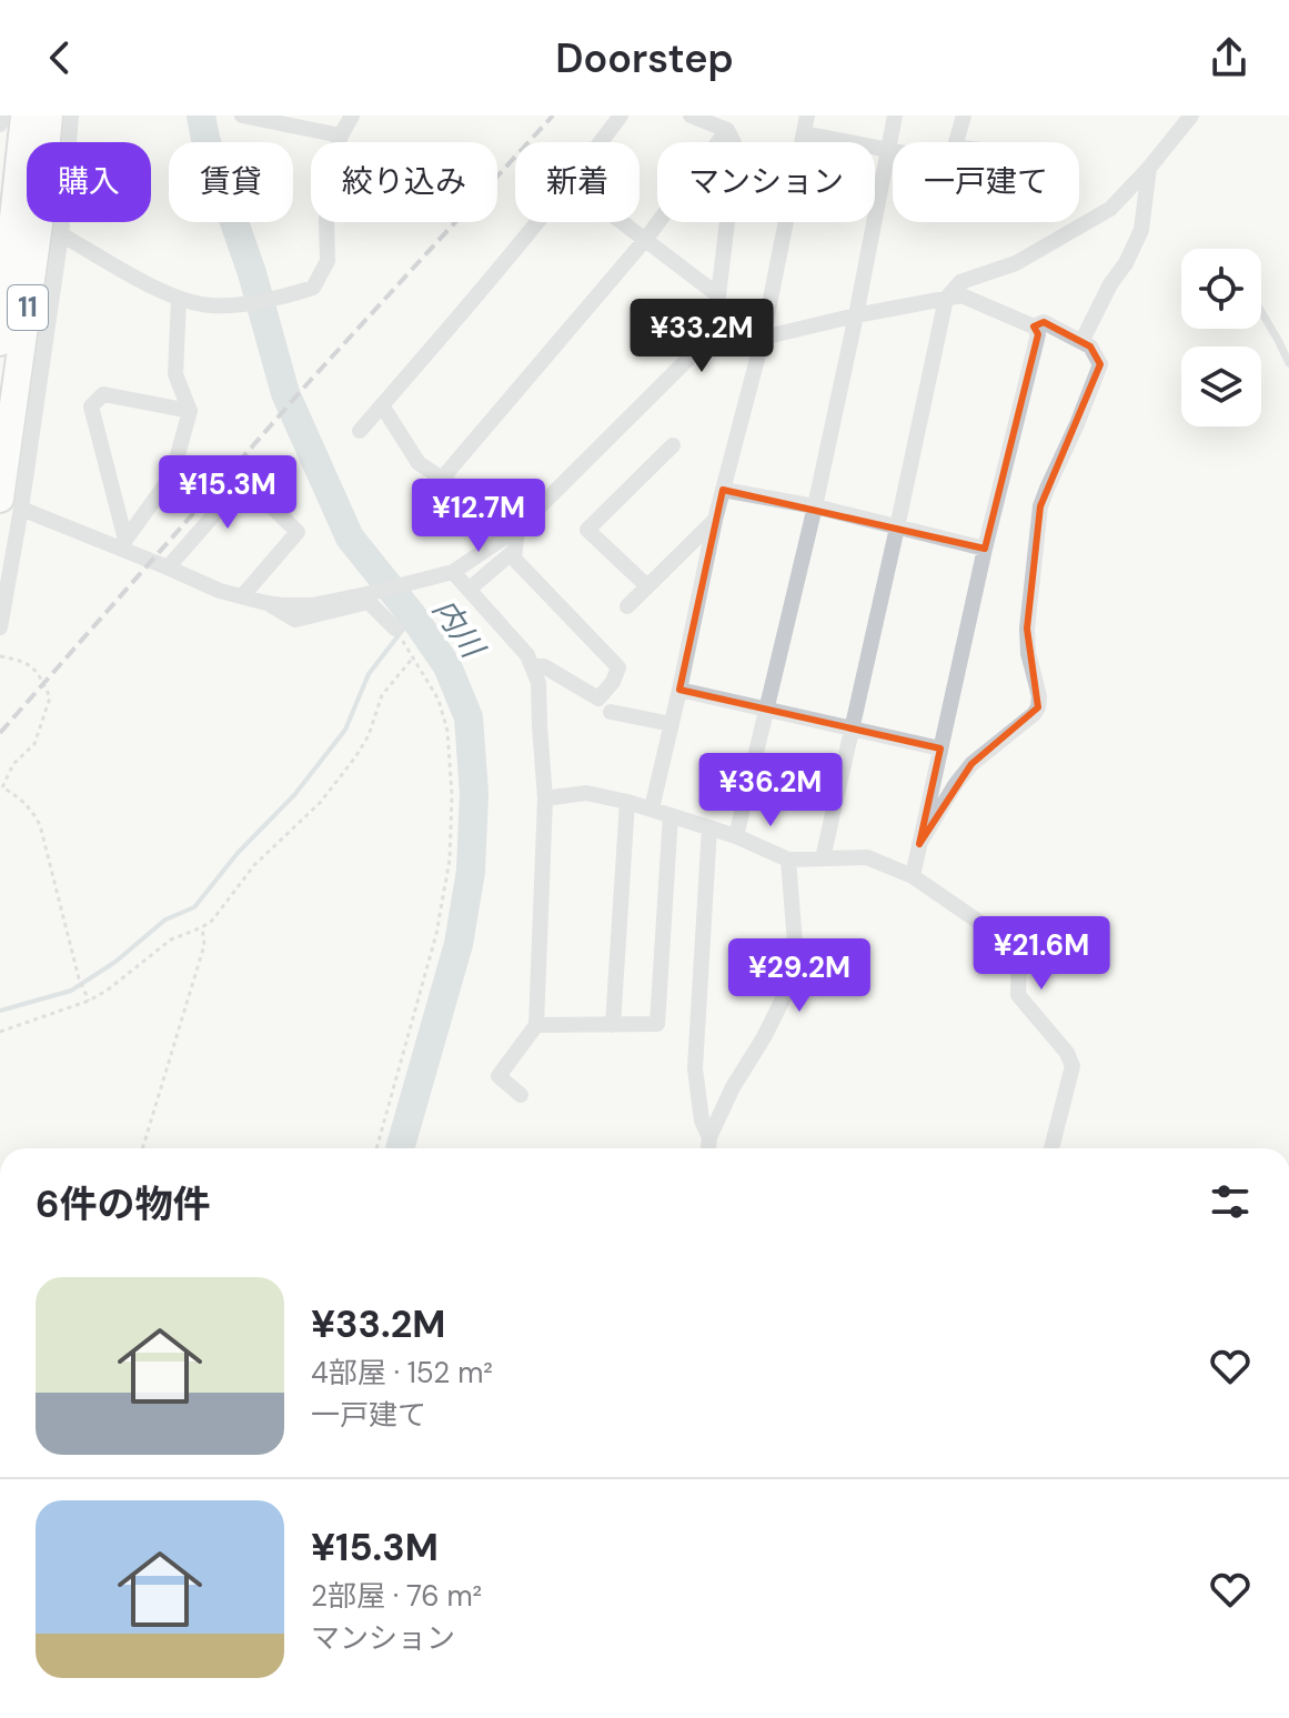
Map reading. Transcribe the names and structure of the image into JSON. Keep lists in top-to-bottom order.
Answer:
{
  "streets": {
    "highway": ["11"]
  },
  "water": ["内川"],
  "page": {
    "header": "Doorstep",
    "chip": [
      "購入",
      "賃貸",
      "絞り込み",
      "新着",
      "マンション",
      "一戸建て"
    ],
    "price": [
      "¥33.2M",
      "¥15.3M",
      "¥12.7M",
      "¥36.2M",
      "¥21.6M",
      "¥29.2M"
    ],
    "heading": "6件の物件",
    "list": [
      {
        "name": "¥33.2M",
        "note": "4部屋 · 152 m² · 一戸建て"
      },
      {
        "name": "¥15.3M",
        "note": "2部屋 · 76 m² · マンション"
      }
    ]
  }
}
